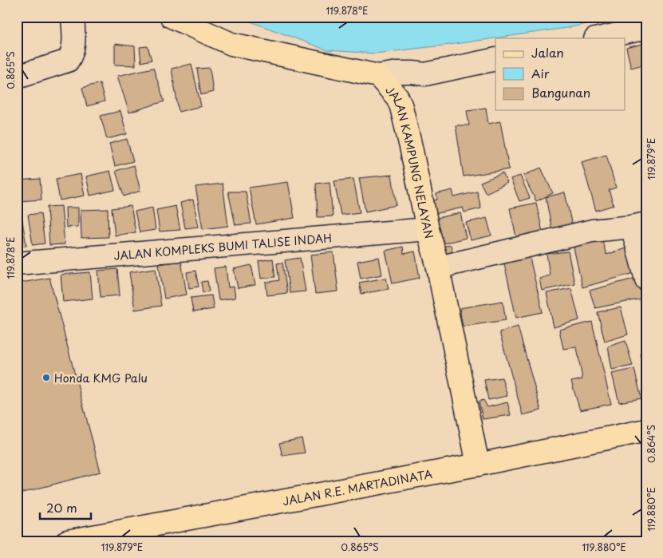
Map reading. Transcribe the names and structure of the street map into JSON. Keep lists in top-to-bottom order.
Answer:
{
  "streets": {
    "main road": ["JALAN KAMPUNG NELAYAN", "JALAN R.E. MARTADINATA"],
    "street": ["JALAN KOMPLEKS BUMI TALISE INDAH"]
  },
  "crossings": [
    ["JALAN KAMPUNG NELAYAN", "JALAN KOMPLEKS BUMI TALISE INDAH"],
    ["JALAN KAMPUNG NELAYAN", "JALAN R.E. MARTADINATA"]
  ],
  "places": ["Honda KMG Palu"],
  "legend": ["Jalan", "Air", "Bangunan"],
  "scale_bar": "20 m",
  "coordinates": [
    "119.878°E",
    "0.865°S",
    "119.879°E",
    "0.864°S",
    "119.880°E"
  ]
}
